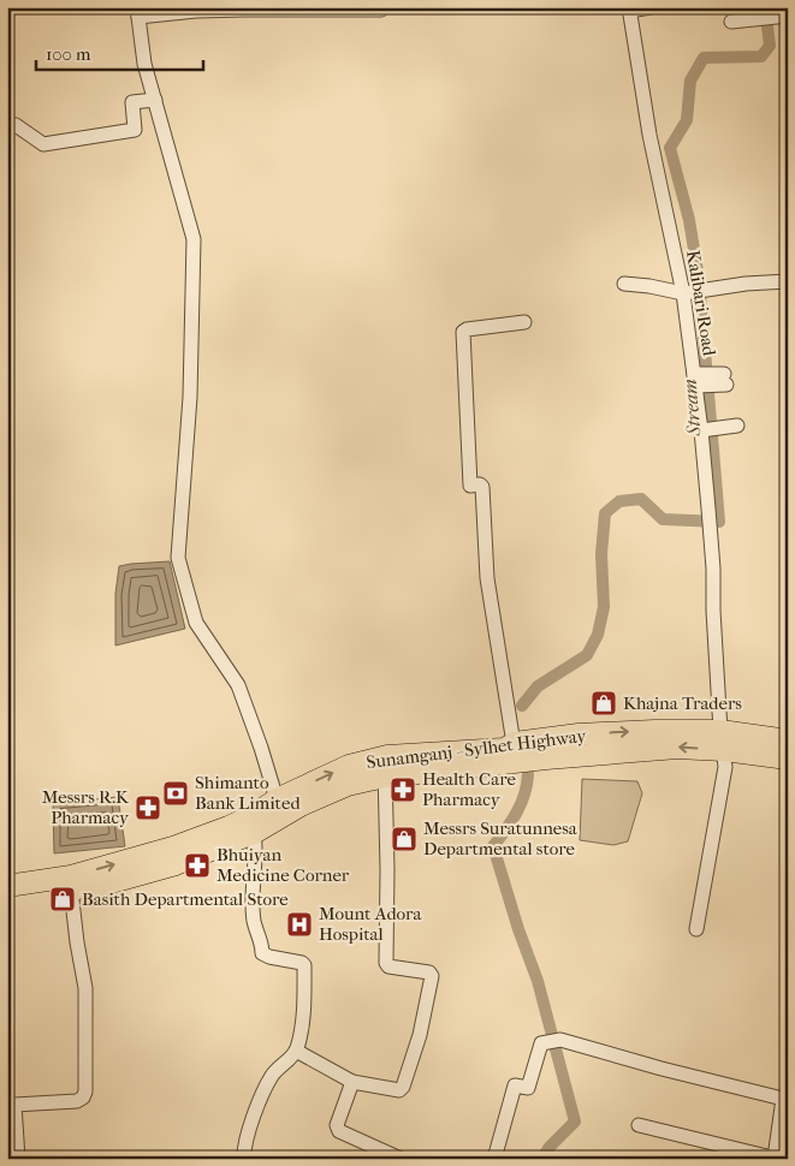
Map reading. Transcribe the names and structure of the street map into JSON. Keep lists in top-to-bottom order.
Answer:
{
  "streets": {
    "main road": ["Sunamganj - Sylhet Highway"],
    "street": ["Kalibari Road"]
  },
  "crossings": [
    ["Kalibari Road", "Sunamganj - Sylhet Highway"]
  ],
  "water": ["Stream"],
  "places": {
    "shop": ["Khajna Traders", "Messrs Suratunnesa Departmental store", "Basith Departmental Store"],
    "pharmacy": ["Health Care Pharmacy", "Messrs R.K Pharmacy", "Bhuiyan Medicine Corner"],
    "bank": ["Shimanto Bank Limited"],
    "hospital": ["Mount Adora Hospital"]
  },
  "scale_bar": "100 m"
}
